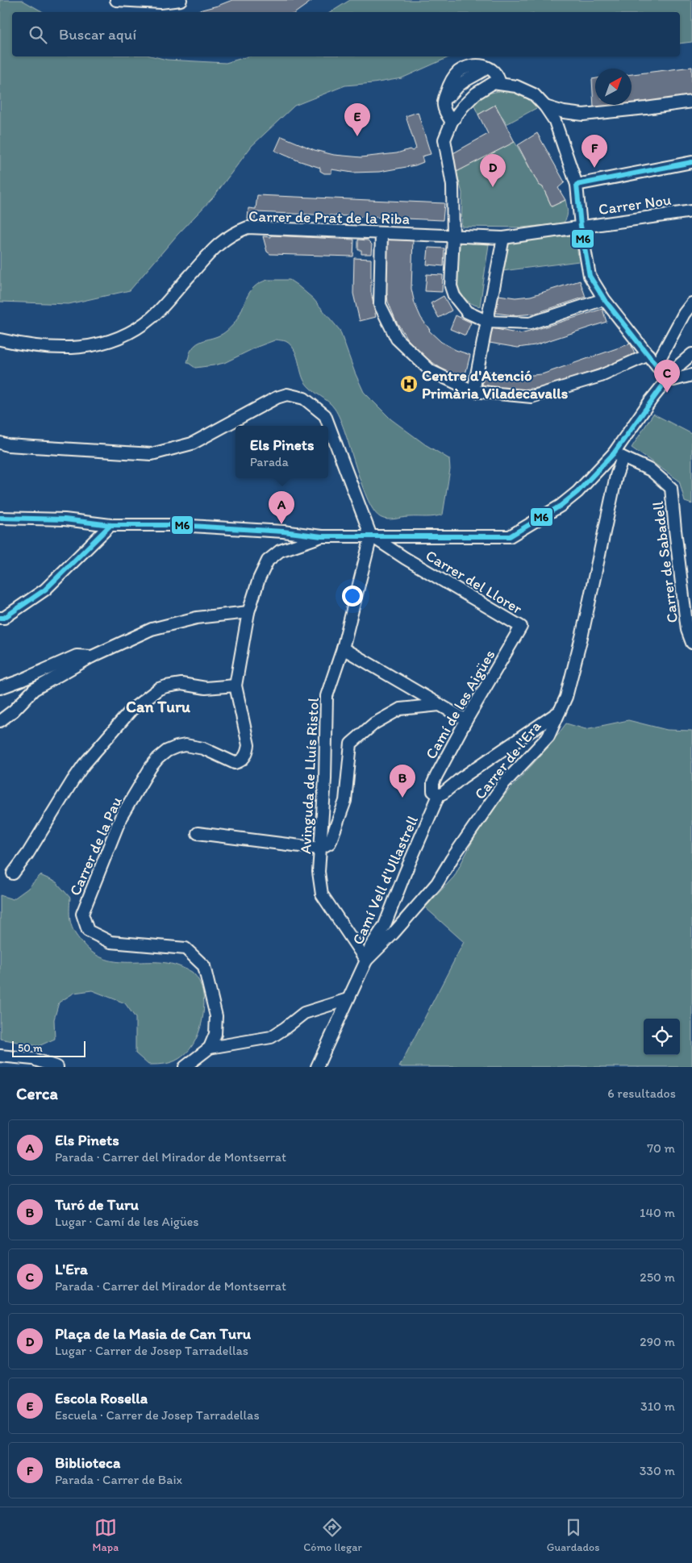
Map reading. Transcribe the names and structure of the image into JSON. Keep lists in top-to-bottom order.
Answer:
{
  "streets": {
    "street": [
      "Carrer Nou",
      "Carrer de Prat de la Riba",
      "Carrer de Sabadell",
      "Carrer del Llorer",
      "Camí de les Aigües",
      "Carrer de l'Era",
      "Avinguda de Lluís Ristol",
      "Carrer de la Pau",
      "Camí Vell d'Ullastrell"
    ]
  },
  "crossings": [
    ["Carrer Nou", "Carrer de Prat de la Riba"],
    ["Carrer de Sabadell", "Carrer de l'Era"],
    ["Carrer del Llorer", "Camí de les Aigües"],
    ["Carrer del Llorer", "Avinguda de Lluís Ristol"],
    ["Camí de les Aigües", "Camí Vell d'Ullastrell"],
    ["Carrer de l'Era", "Avinguda de Lluís Ristol"],
    ["Carrer de l'Era", "Camí Vell d'Ullastrell"],
    ["Avinguda de Lluís Ristol", "Camí Vell d'Ullastrell"]
  ],
  "districts": ["Can Turu"],
  "places": {
    "hospital": ["Centre d'Atenció Primària Viladecavalls"]
  },
  "lines": ["transit line M6"],
  "scale_bar": "50 m",
  "north": "top right",
  "page": {
    "search": "Buscar aquí",
    "pins": [
      "E",
      "F",
      "D",
      "C",
      "A",
      "B"
    ],
    "popup": ["Els Pinets", "Parada"],
    "scale": "50 m",
    "heading": ["Cerca", "6 resultados"],
    "list": [
      {
        "mark": "A",
        "name": "Els Pinets",
        "note": "Parada · Carrer del Mirador de Montserrat",
        "value": "70 m"
      },
      {
        "mark": "B",
        "name": "Turó de Turu",
        "note": "Lugar · Camí de les Aigües",
        "value": "140 m"
      },
      {
        "mark": "C",
        "name": "L'Era",
        "note": "Parada · Carrer del Mirador de Montserrat",
        "value": "250 m"
      },
      {
        "mark": "D",
        "name": "Plaça de la Masia de Can Turu",
        "note": "Lugar · Carrer de Josep Tarradellas",
        "value": "290 m"
      },
      {
        "mark": "E",
        "name": "Escola Rosella",
        "note": "Escuela · Carrer de Josep Tarradellas",
        "value": "310 m"
      },
      {
        "mark": "F",
        "name": "Biblioteca",
        "note": "Parada · Carrer de Baix",
        "value": "330 m"
      }
    ],
    "nav": ["Mapa", "Cómo llegar", "Guardados"]
  }
}
